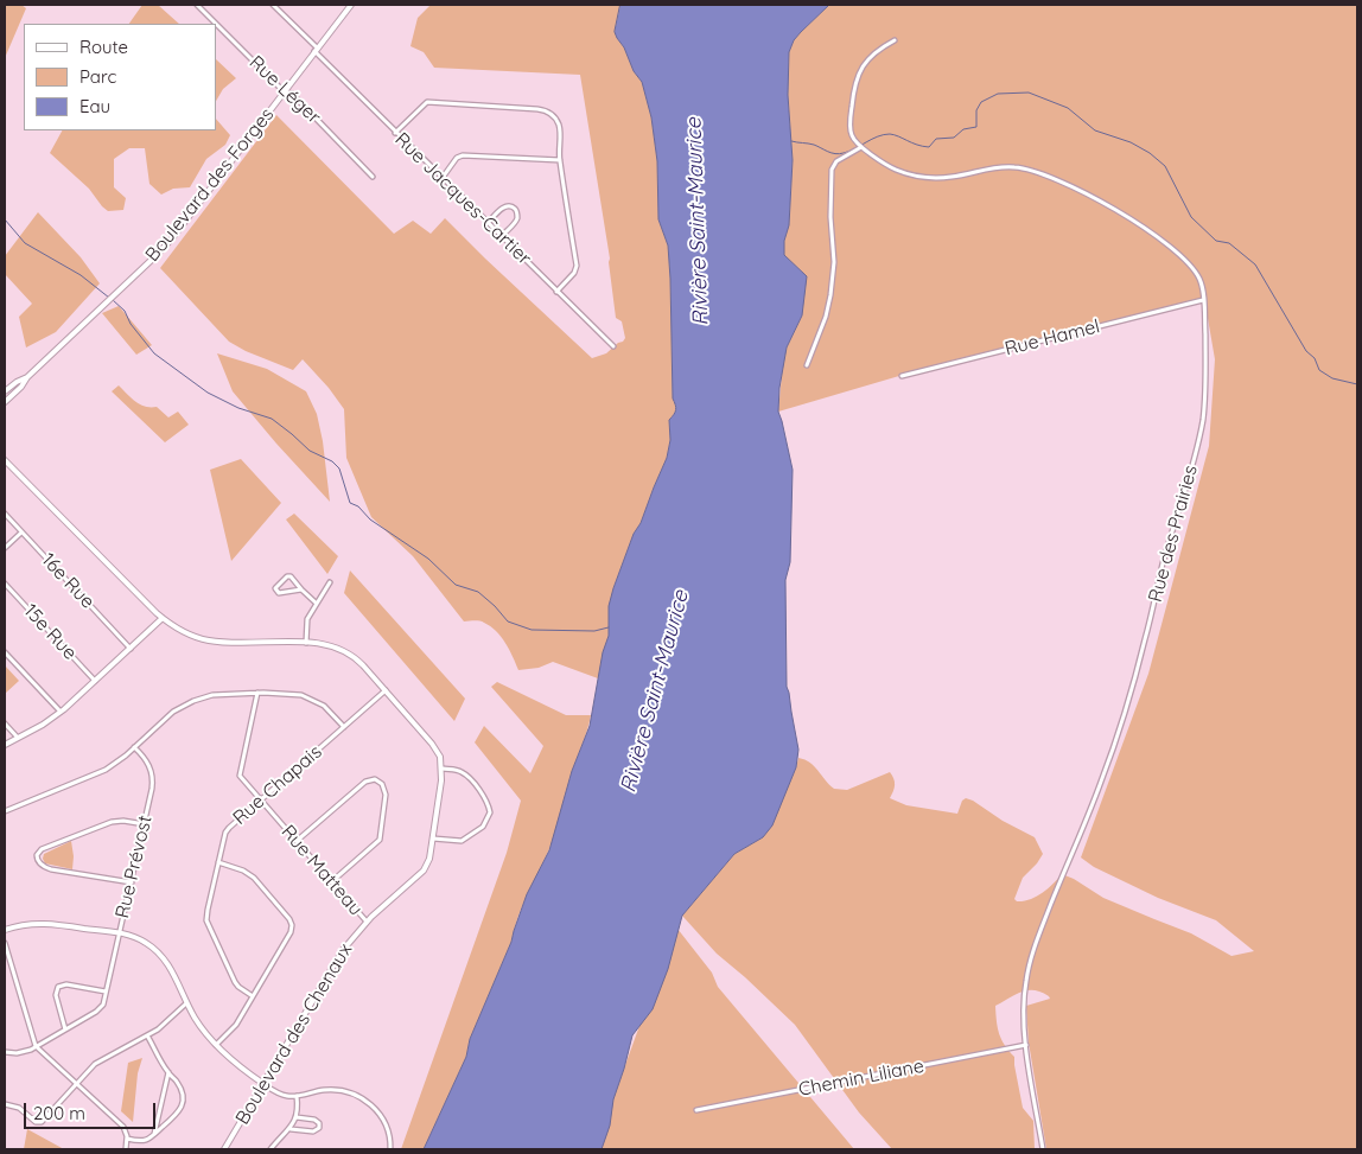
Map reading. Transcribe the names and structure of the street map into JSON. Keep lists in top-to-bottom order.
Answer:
{
  "streets": {
    "street": [
      "Rue Léger",
      "Boulevard des Forges",
      "Rue Jacques-Cartier",
      "Rue Hamel",
      "Rue des Prairies",
      "16e Rue",
      "15e Rue",
      "Rue Chapais",
      "Rue Prévost",
      "Rue Matteau",
      "Boulevard des Chenaux",
      "Chemin Liliane"
    ]
  },
  "crossings": [
    ["Rue Léger", "Boulevard des Forges"],
    ["Boulevard des Forges", "Rue Jacques-Cartier"],
    ["Rue Hamel", "Rue des Prairies"],
    ["Rue des Prairies", "Chemin Liliane"],
    ["Rue Chapais", "Rue Matteau"],
    ["Rue Chapais", "Boulevard des Chenaux"],
    ["Rue Matteau", "Boulevard des Chenaux"]
  ],
  "water": ["Rivière Saint-Maurice"],
  "legend": ["Route", "Parc", "Eau"],
  "scale_bar": "200 m"
}
